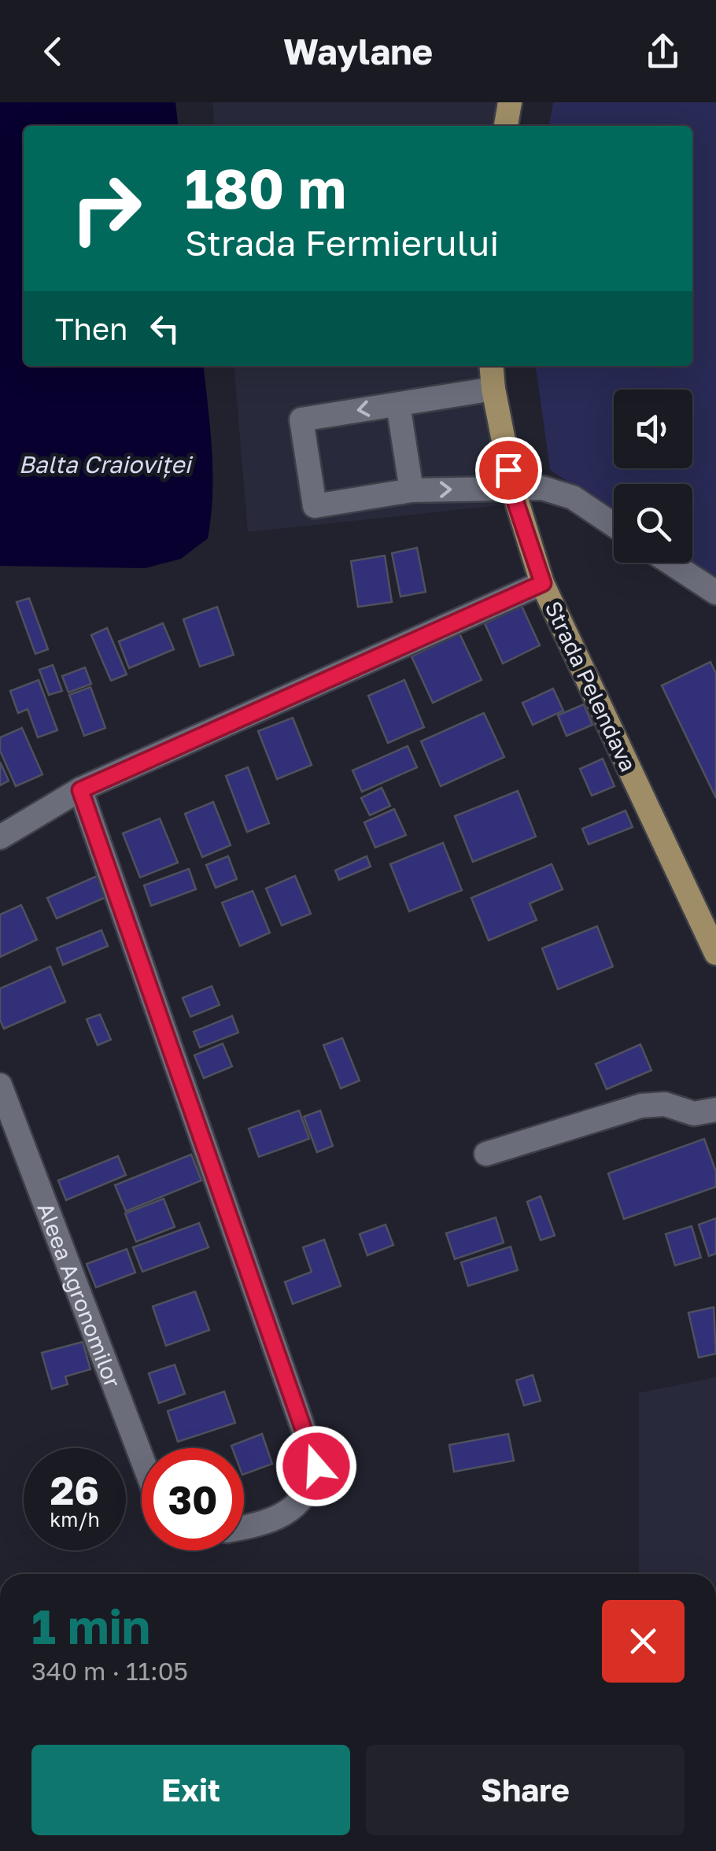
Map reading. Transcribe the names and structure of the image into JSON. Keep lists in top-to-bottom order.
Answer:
{
  "streets": {
    "main road": ["Strada Pelendava"],
    "street": ["Aleea Agronomilor"]
  },
  "water": ["Balta Craioviței"],
  "page": {
    "header": "Waylane",
    "turn": ["180 m", "Strada Fermierului"],
    "then": "Then",
    "speed": "26 km/h",
    "limit": "30",
    "heading": ["1 min", "340 m · 11:05"],
    "buttons": ["Exit", "Share"]
  }
}
